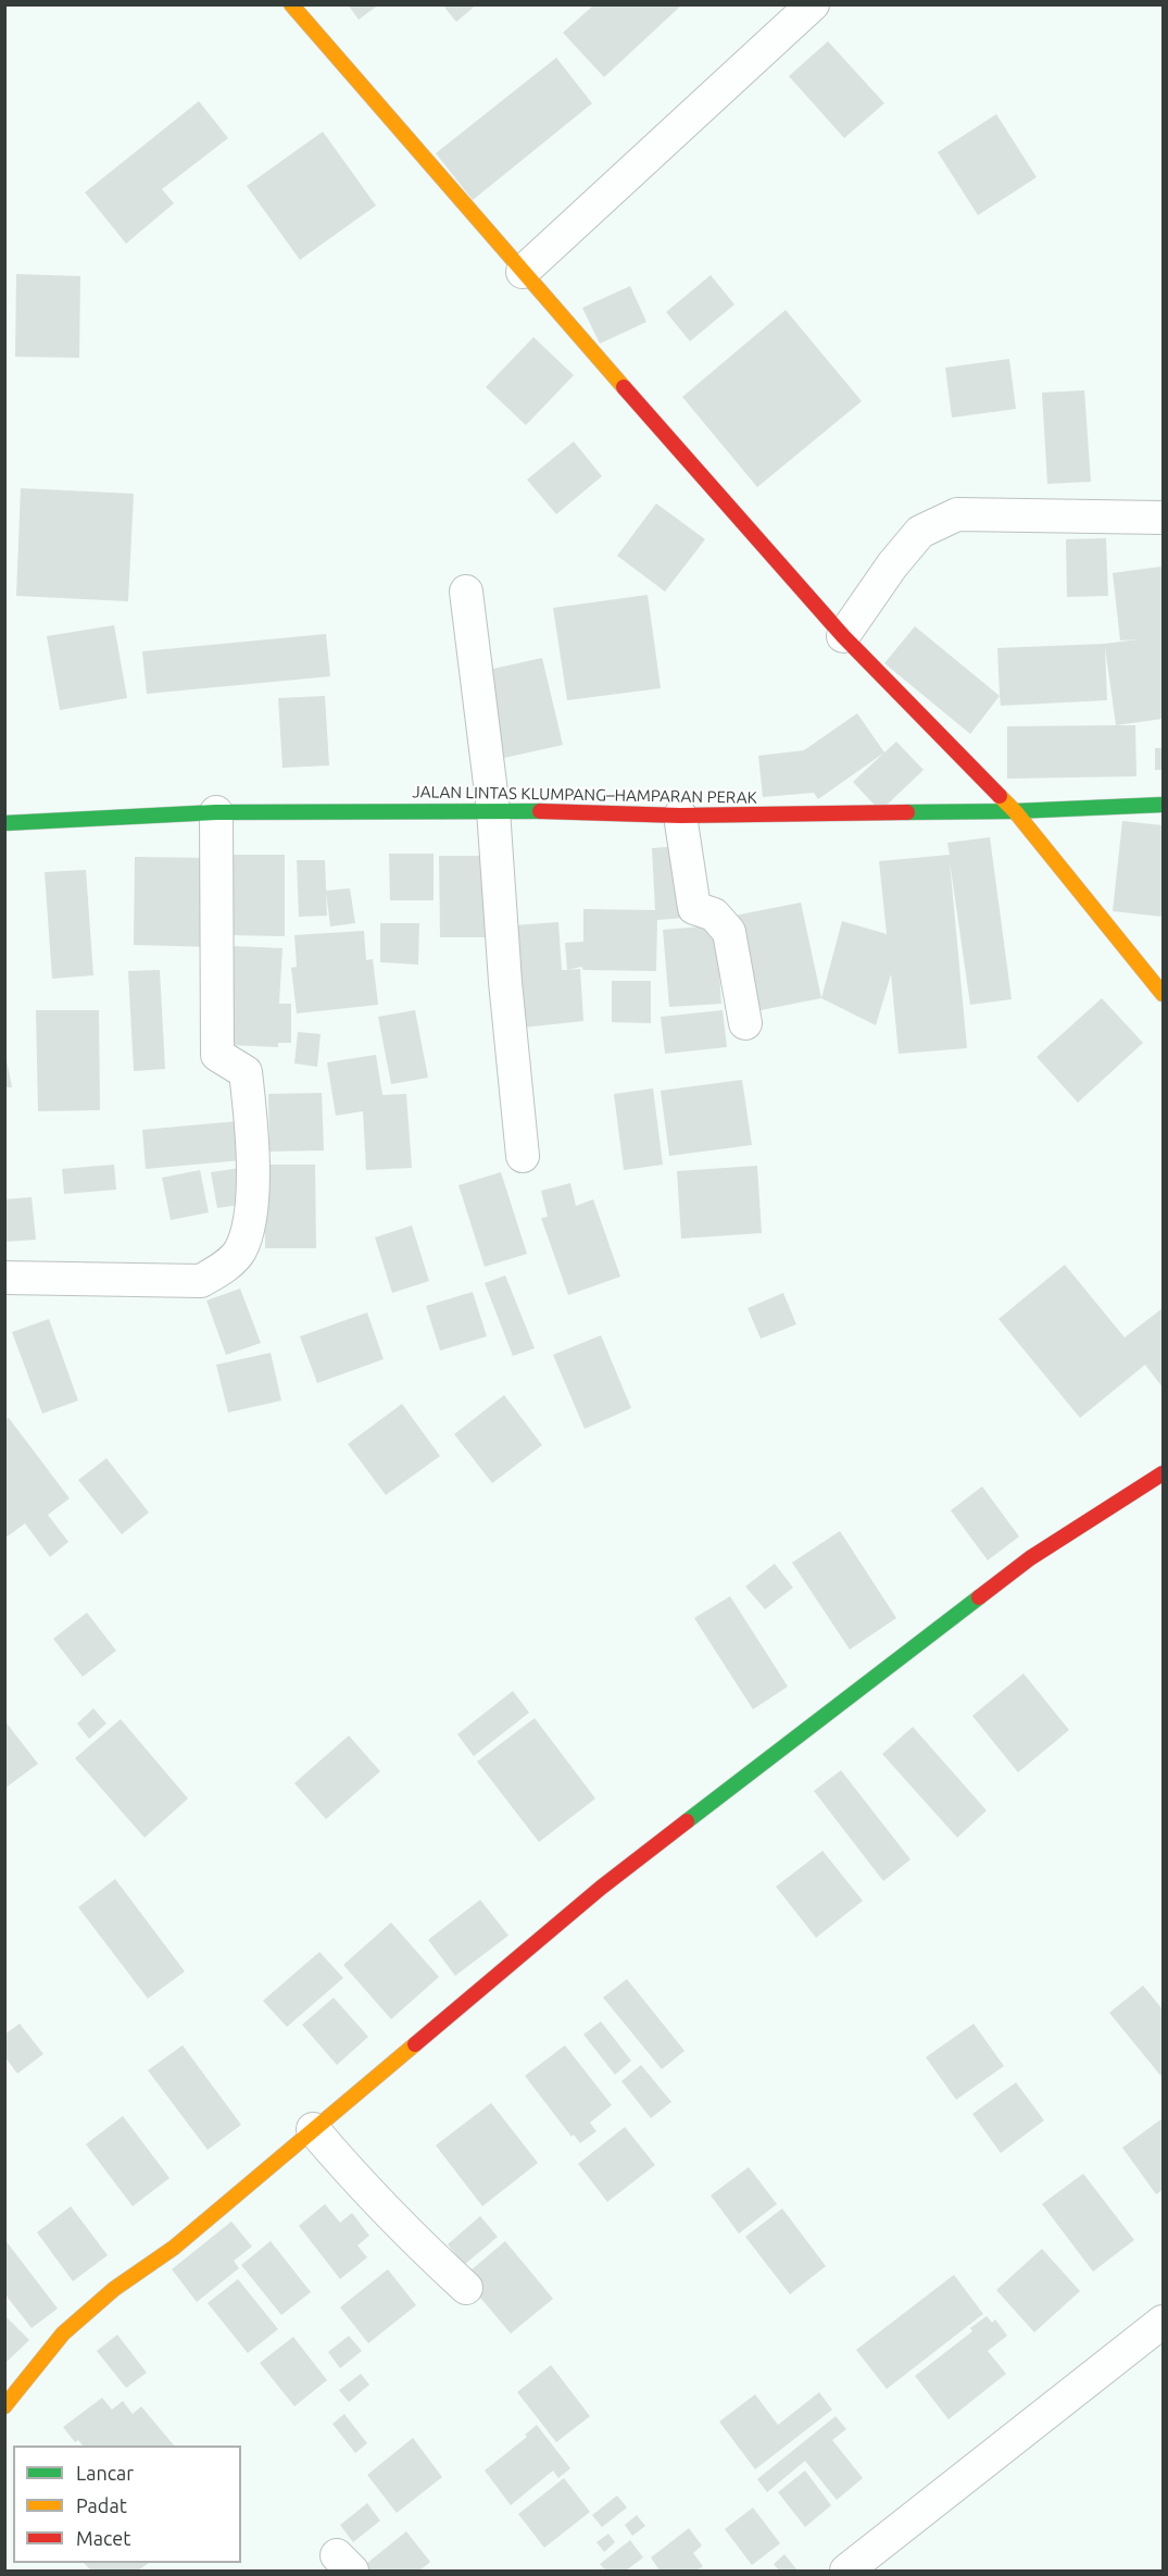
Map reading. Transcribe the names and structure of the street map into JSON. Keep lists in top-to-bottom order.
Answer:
{
  "streets": {
    "street": ["JALAN LINTAS KLUMPANG–HAMPARAN PERAK"]
  },
  "legend": ["Lancar", "Padat", "Macet"]
}
